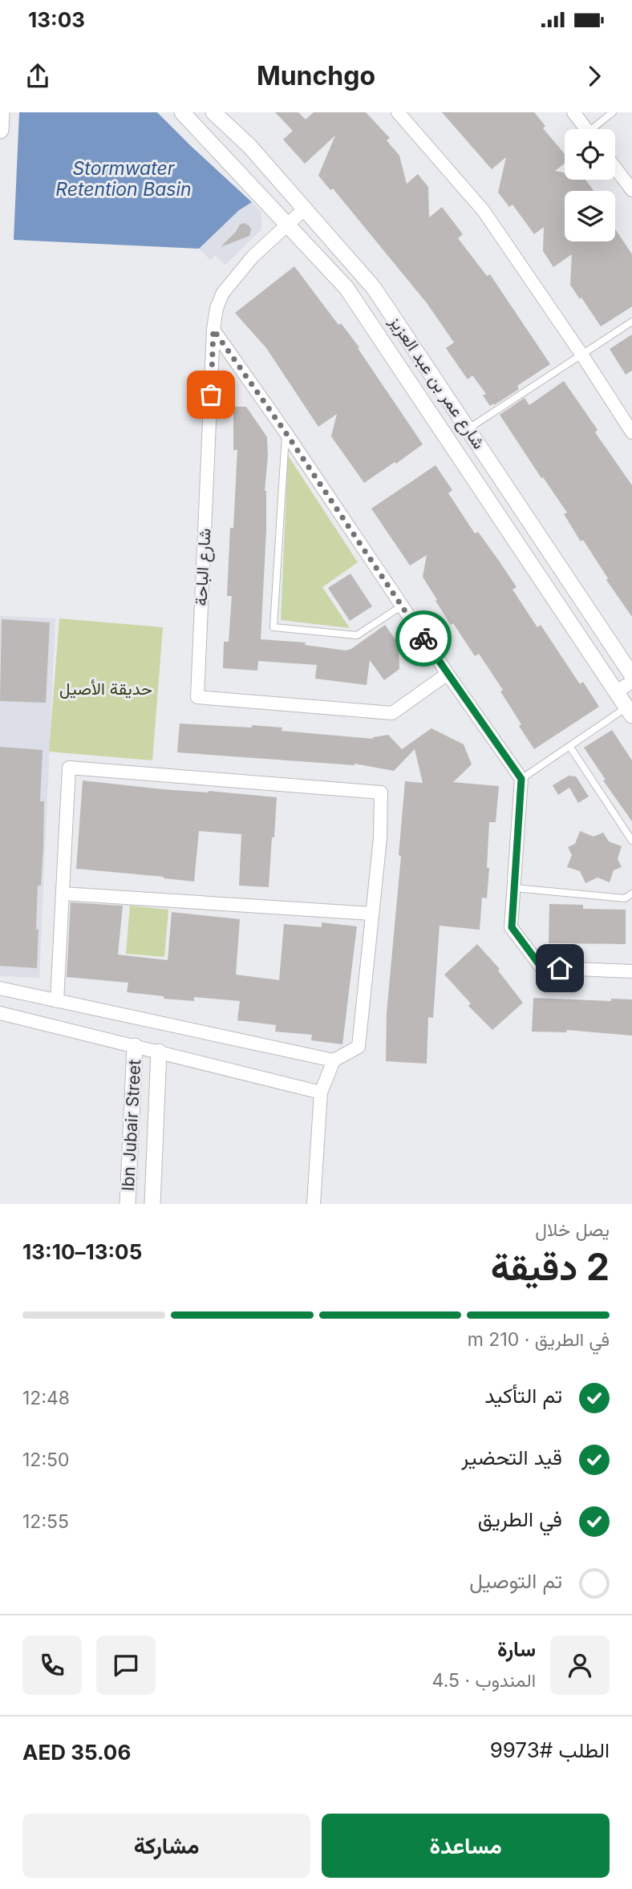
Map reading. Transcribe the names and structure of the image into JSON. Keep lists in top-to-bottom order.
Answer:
{
  "streets": {
    "street": ["شارع عمر بن عبد العزيز", "شارع الباحة", "Ibn Jubair Street"]
  },
  "crossings": [
    ["شارع عمر بن عبد العزيز", "شارع الباحة"]
  ],
  "water": ["Stormwater Retention Basin"],
  "parks": ["حديقة الأصيل"],
  "page": {
    "status": "13:03",
    "header": "Munchgo",
    "heading": ["2 دقيقة", "يصل خلال", "13:05–13:10"],
    "panel": [
      "سارة",
      "المندوب · 4.5",
      "الطلب #9973",
      "AED 35.06"
    ],
    "bar": "في الطريق · 210 m",
    "list": [
      ["تم التأكيد", "12:48"],
      ["قيد التحضير", "12:50"],
      ["في الطريق", "12:55"],
      "تم التوصيل"
    ],
    "buttons": ["مساعدة", "مشاركة"]
  }
}
